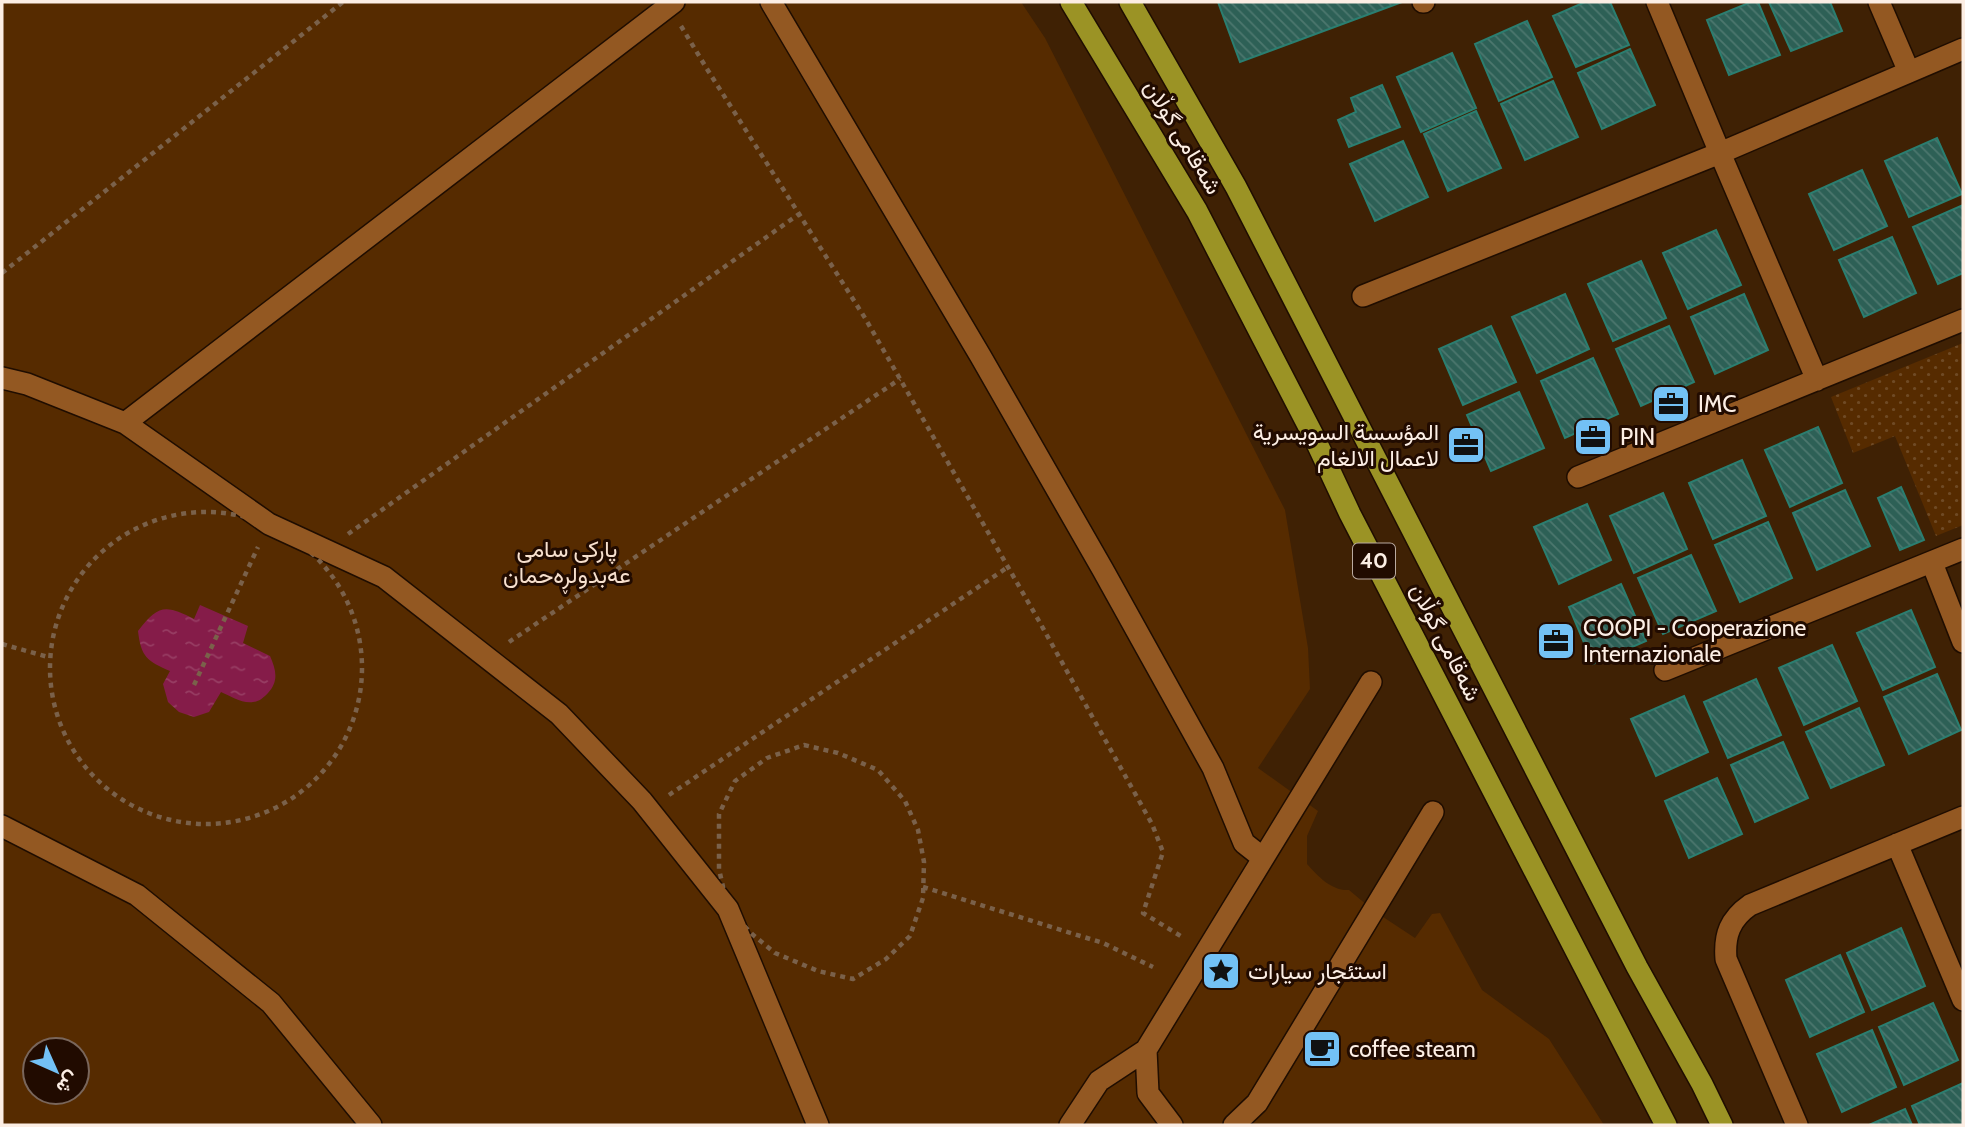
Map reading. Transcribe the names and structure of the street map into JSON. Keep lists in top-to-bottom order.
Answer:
{
  "streets": {
    "main road": ["شەقامی گوڵان", "40"]
  },
  "parks": ["پارکی سامی عەبدولڕەحمان"],
  "places": {
    "office": [
      "IMC",
      "PIN",
      "المؤسسة السويسرية لاعمال الالغام",
      "COOPI - Cooperazione Internazionale"
    ],
    "place": ["استئجار سيارات"],
    "cafe": ["coffee steam"]
  },
  "north": "bottom right"
}
